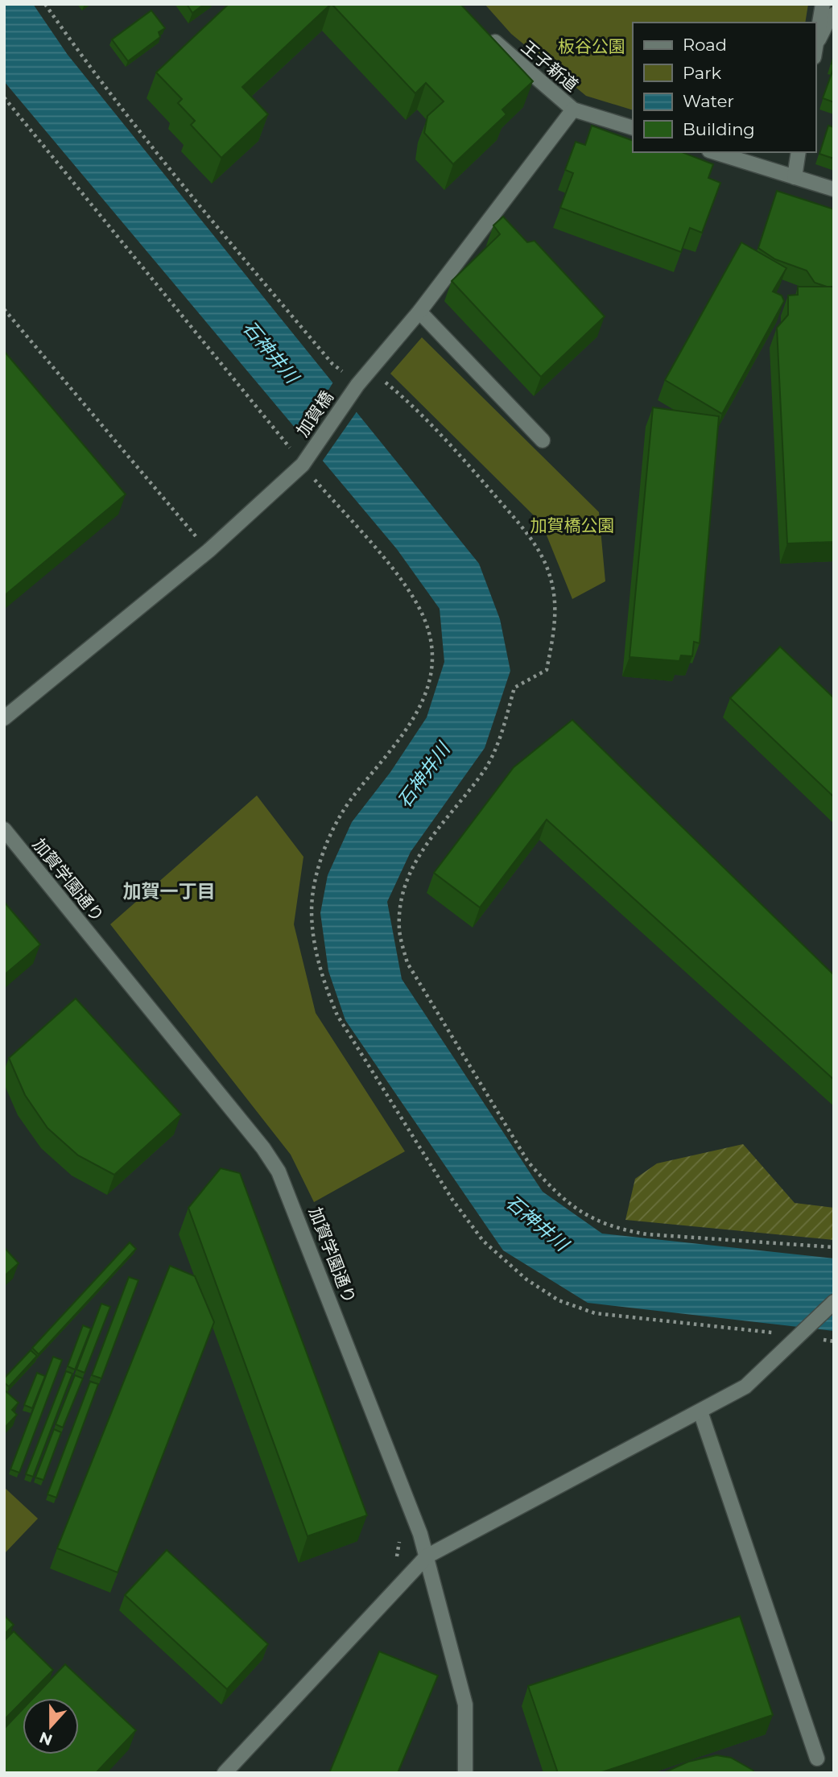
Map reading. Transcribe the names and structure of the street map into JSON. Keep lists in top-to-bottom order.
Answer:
{
  "streets": {
    "street": ["王子新道", "加賀橋", "加賀学園通り"]
  },
  "crossings": [
    ["王子新道", "加賀橋"]
  ],
  "districts": ["加賀一丁目"],
  "water": ["石神井川"],
  "parks": ["板谷公園", "加賀橋公園"],
  "legend": [
    "Road",
    "Park",
    "Water",
    "Building"
  ],
  "north": "bottom"
}
